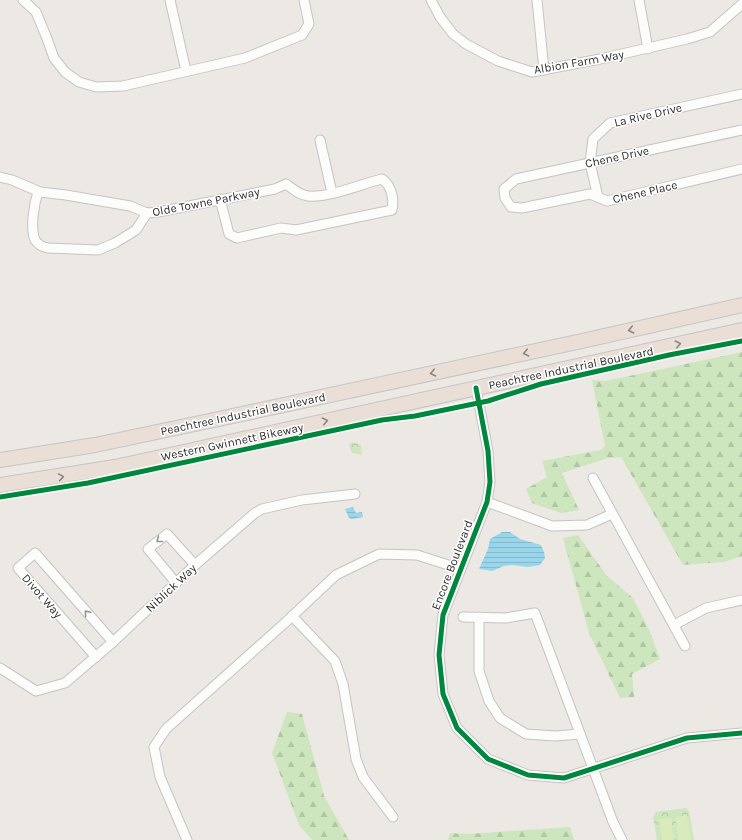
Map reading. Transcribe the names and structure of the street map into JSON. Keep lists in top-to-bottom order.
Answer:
{
  "streets": {
    "highway": ["Peachtree Industrial Boulevard"],
    "street": [
      "Albion Farm Way",
      "La Rive Drive",
      "Chene Drive",
      "Chene Place",
      "Olde Towne Parkway",
      "Encore Boulevard",
      "Niblick Way",
      "Divot Way"
    ],
    "cycle path": ["Western Gwinnett Bikeway"]
  },
  "crossings": [
    ["La Rive Drive", "Chene Drive"],
    ["La Rive Drive", "Chene Place"],
    ["Chene Drive", "Chene Place"],
    ["Peachtree Industrial Boulevard", "Encore Boulevard"],
    ["Niblick Way", "Divot Way"]
  ]
}
